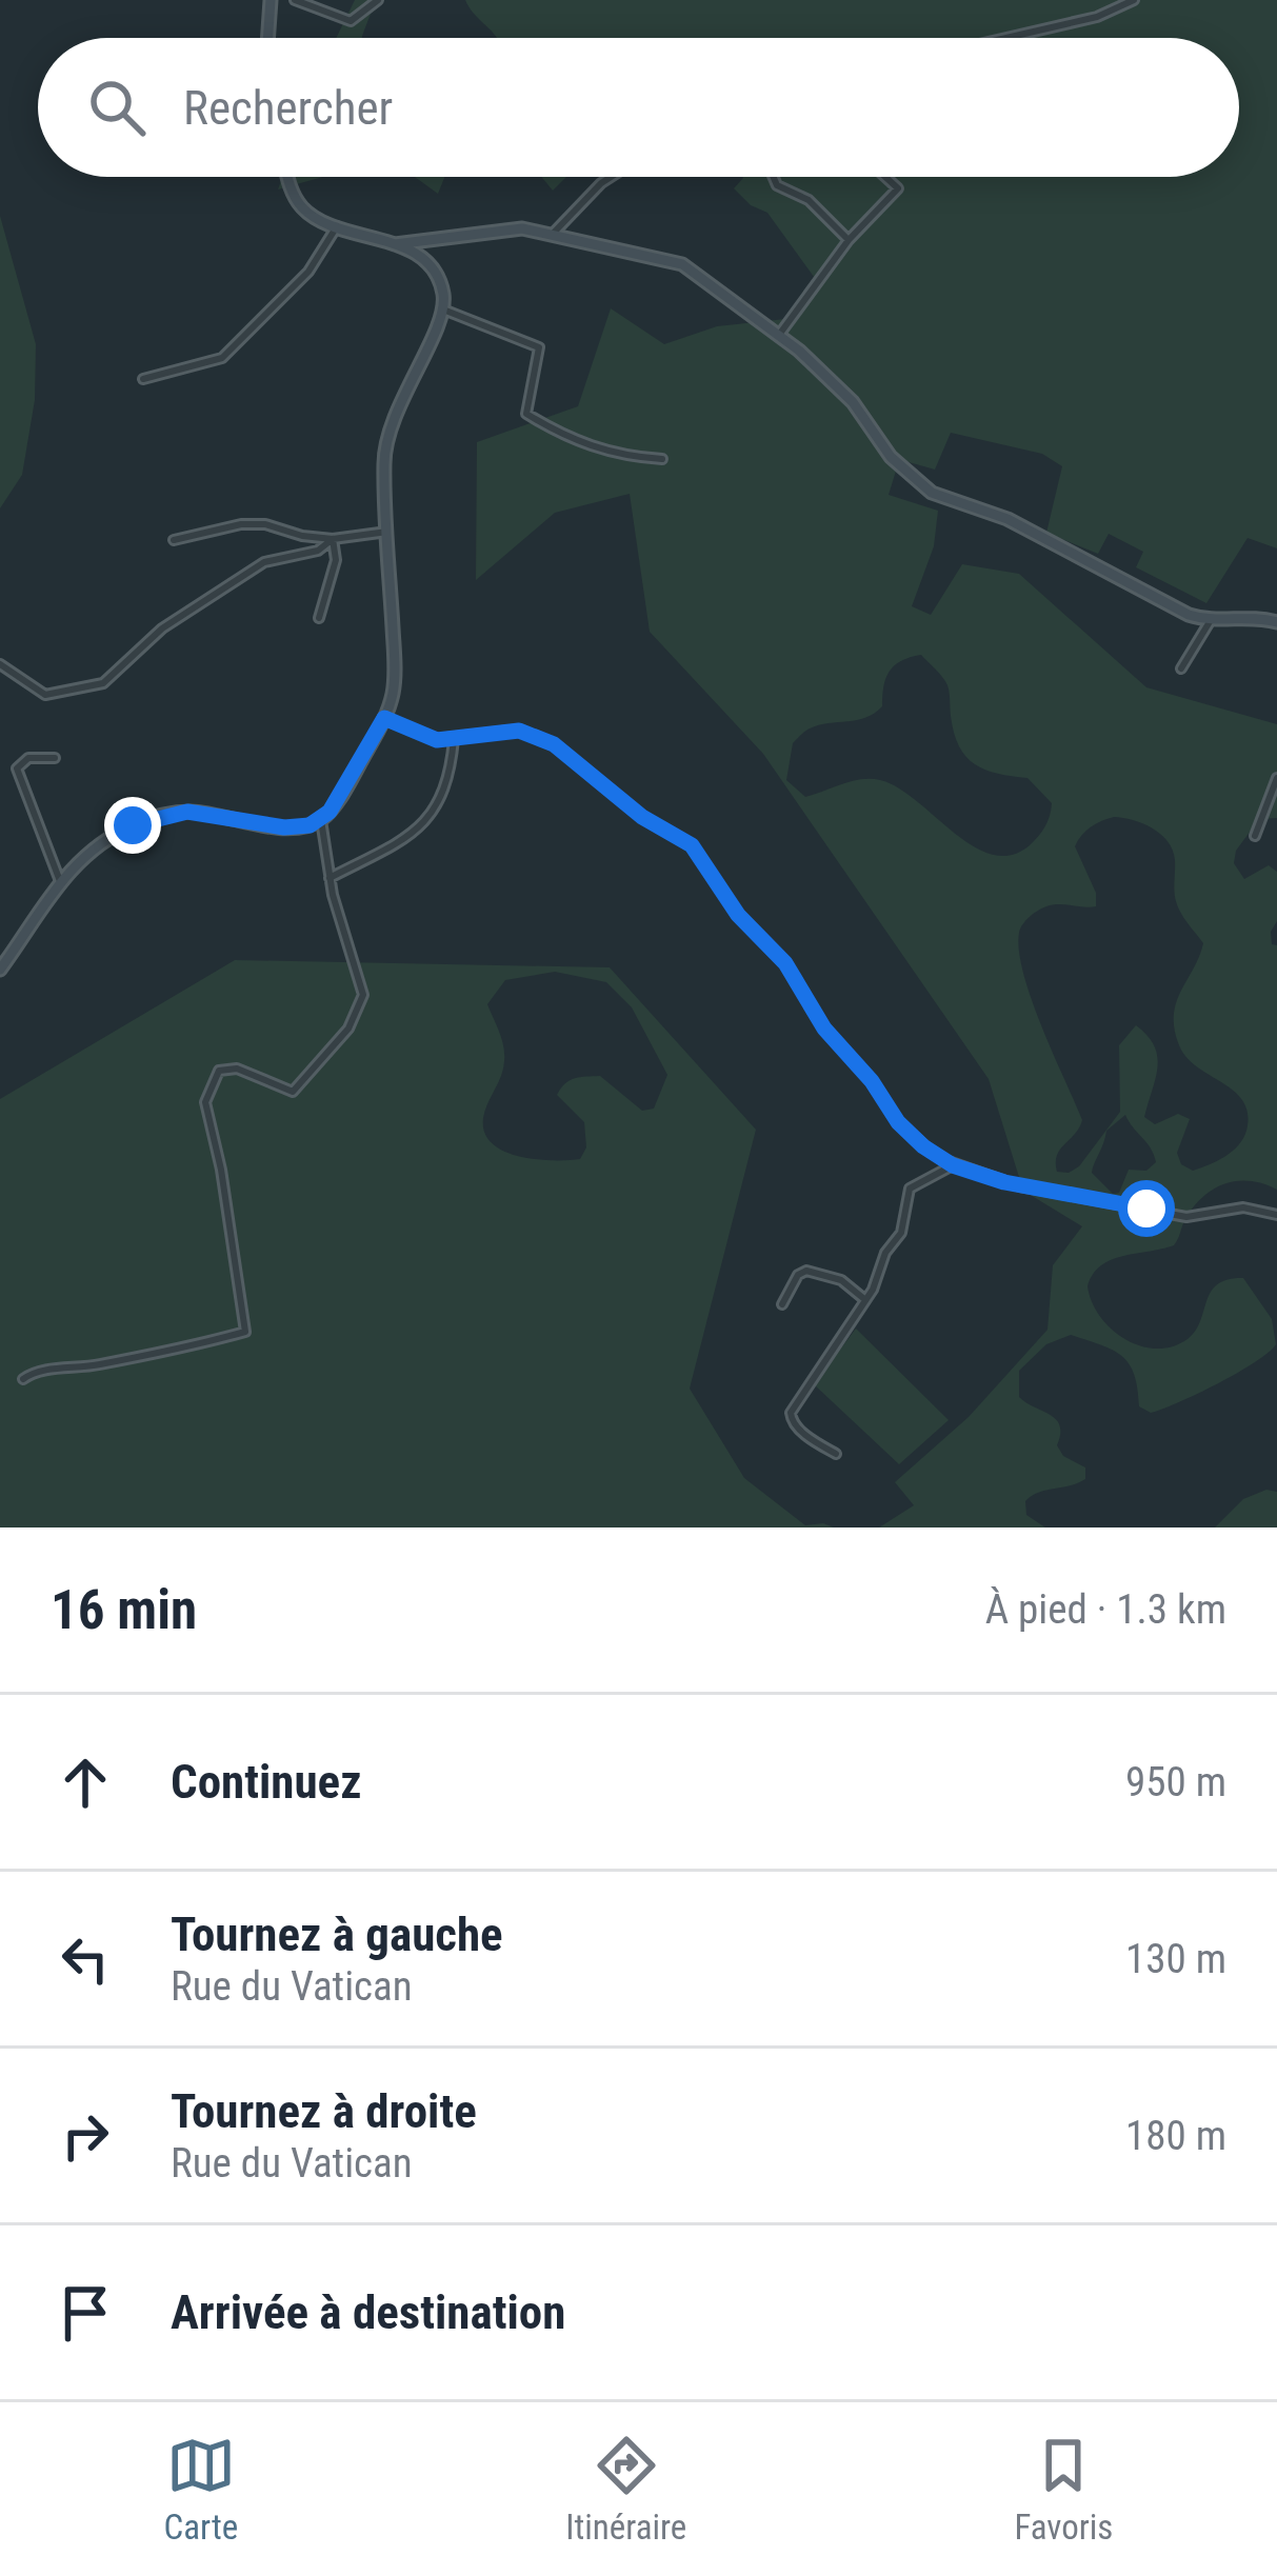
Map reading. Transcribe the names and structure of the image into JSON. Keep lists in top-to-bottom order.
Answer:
{
  "page": {
    "search": "Rechercher",
    "heading": ["16 min", "À pied · 1.3 km"],
    "list": [
      ["Continuez", "950 m"],
      ["Tournez à gauche", "Rue du Vatican", "130 m"],
      ["Tournez à droite", "Rue du Vatican", "180 m"],
      "Arrivée à destination"
    ],
    "nav": ["Carte", "Itinéraire", "Favoris"]
  }
}
